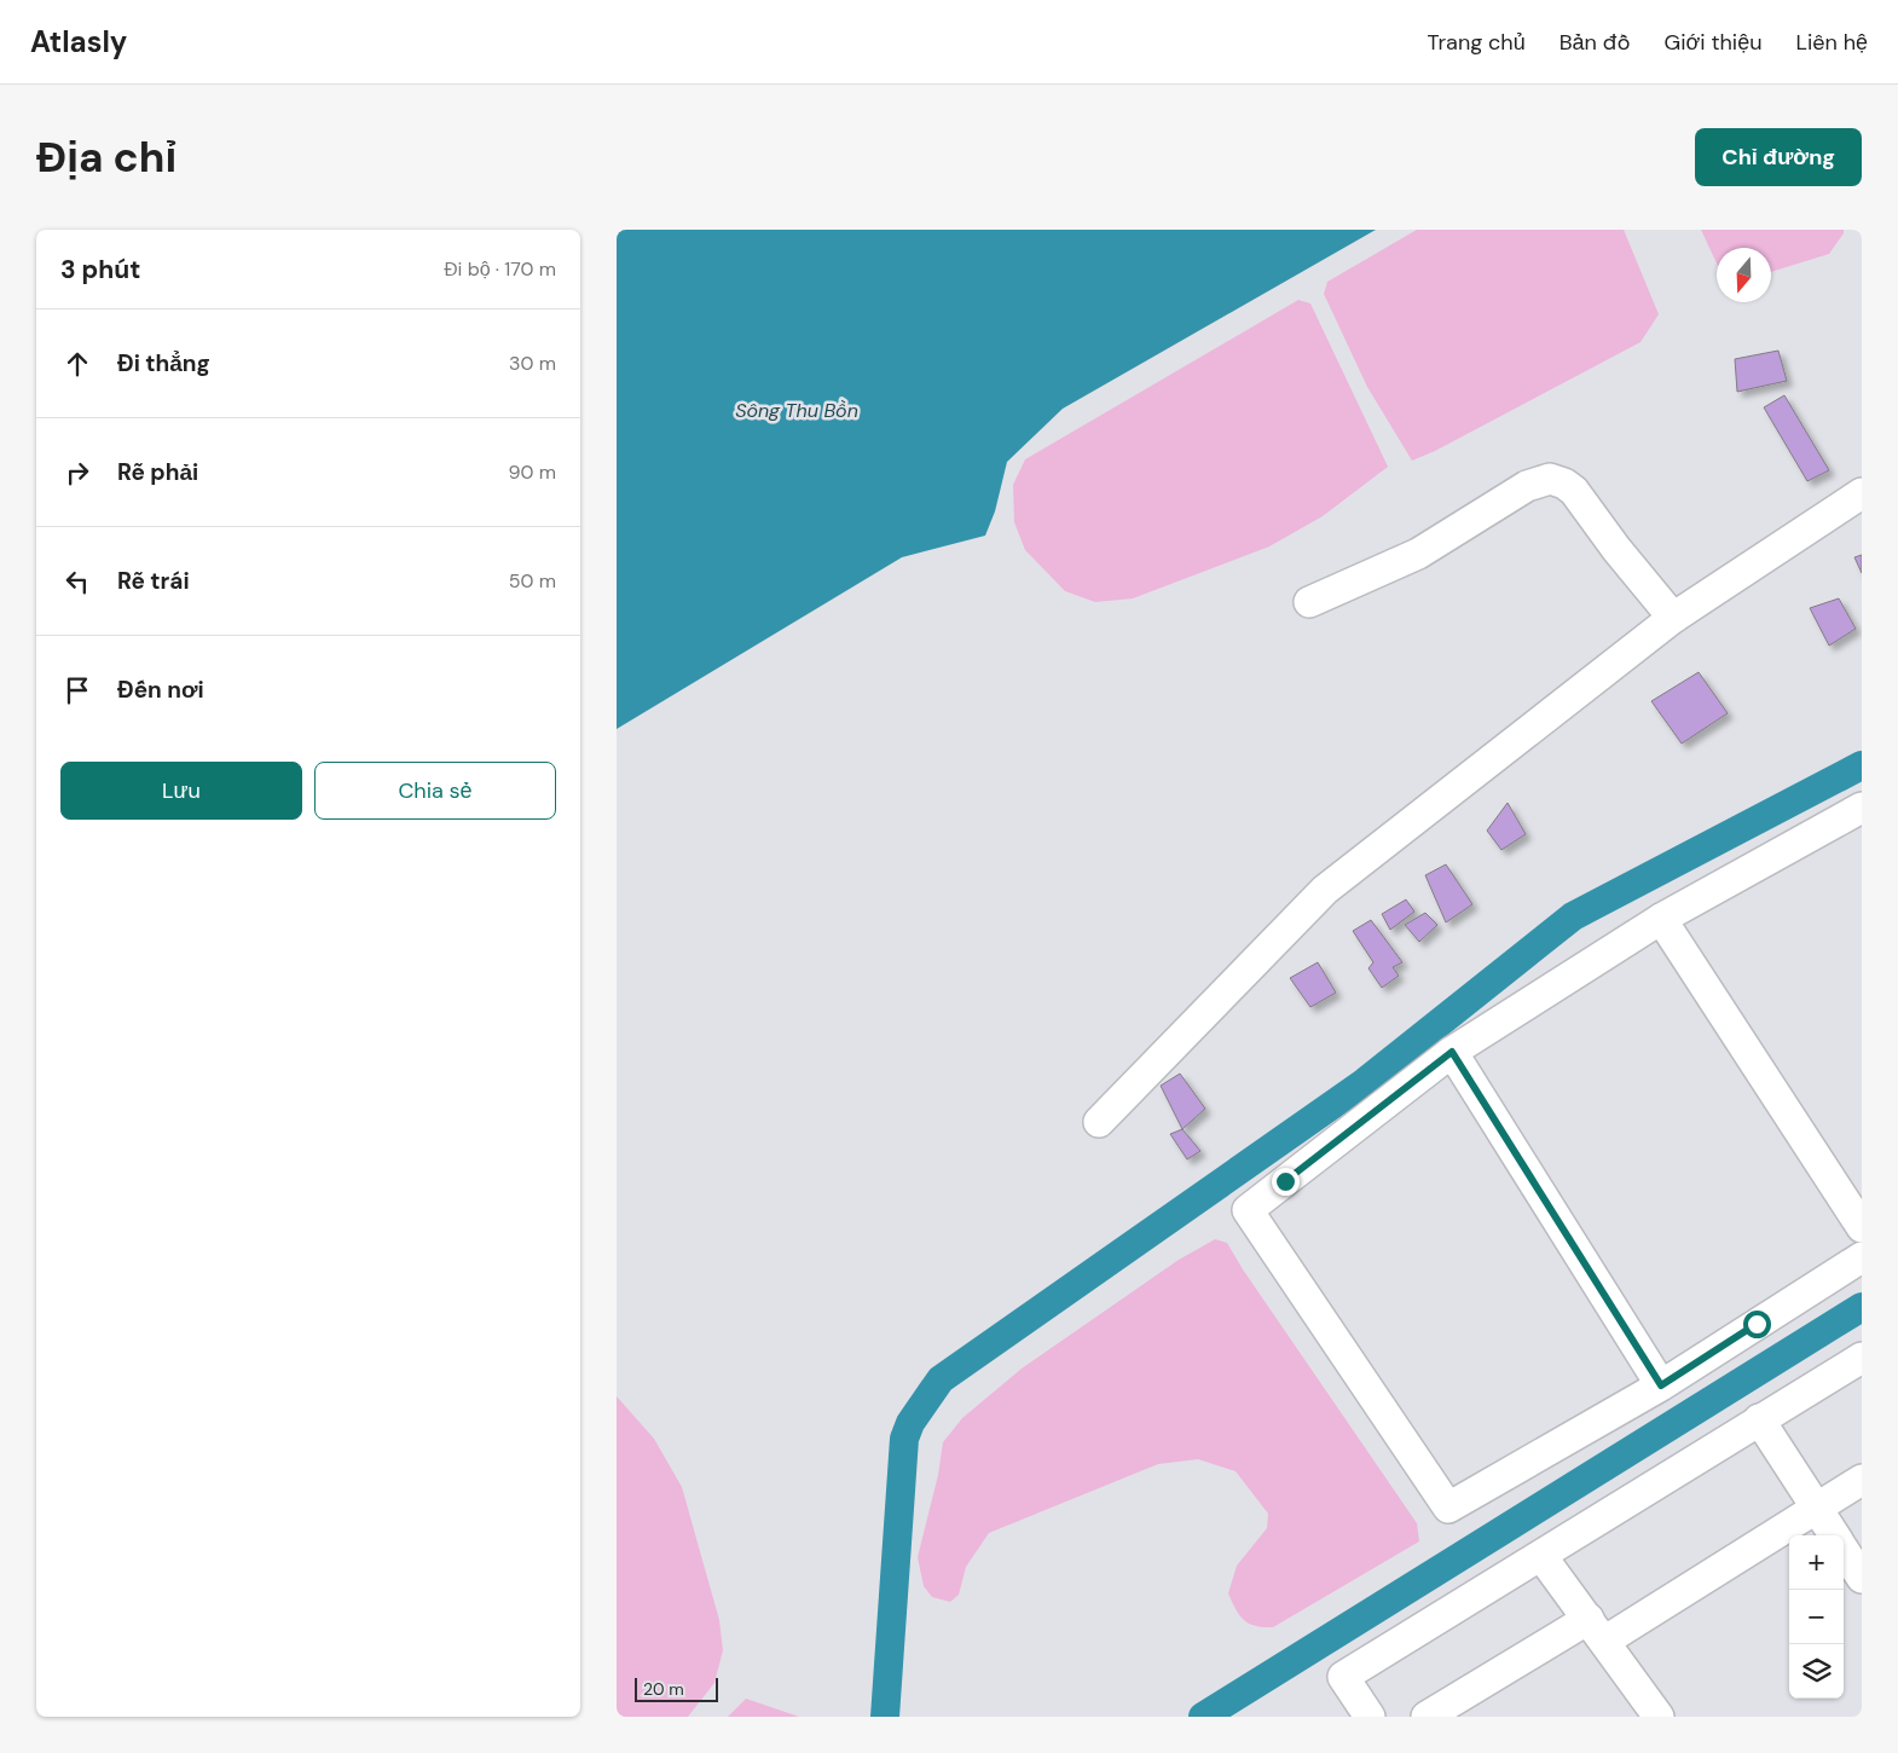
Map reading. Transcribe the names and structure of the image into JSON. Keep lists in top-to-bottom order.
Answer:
{
  "water": ["Sông Thu Bồn"],
  "scale_bar": "20 m",
  "north": "bottom",
  "page": {
    "header": "Atlasly",
    "nav": [
      "Trang chủ",
      "Bản đồ",
      "Giới thiệu",
      "Liên hệ"
    ],
    "buttons": [
      "Chỉ đường",
      ["Lưu", "Chia sẻ"]
    ],
    "title": "Địa chỉ",
    "heading": ["3 phút", "Đi bộ · 170 m"],
    "list": [
      ["Đi thẳng", "30 m"],
      ["Rẽ phải", "90 m"],
      ["Rẽ trái", "50 m"],
      "Đến nơi"
    ],
    "map_buttons": ["+", "−"],
    "scale": "20 m"
  }
}
